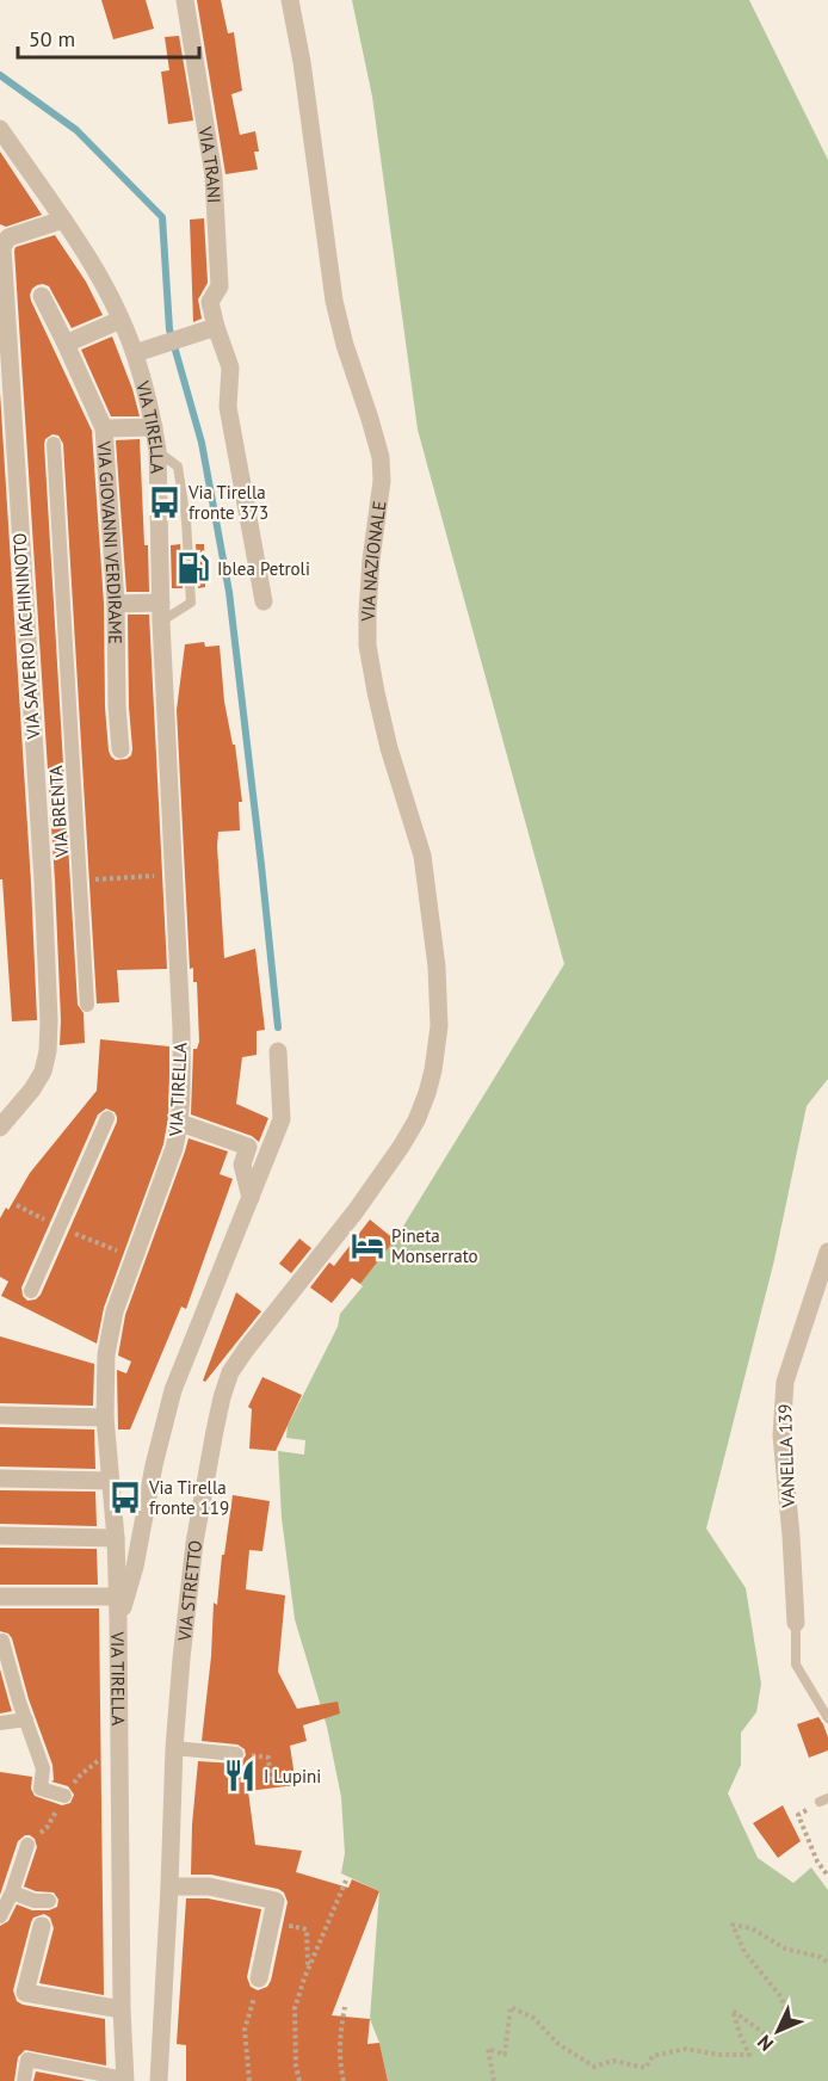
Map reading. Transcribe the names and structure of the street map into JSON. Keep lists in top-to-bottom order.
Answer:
{
  "streets": {
    "street": [
      "VIA TRANI",
      "VIA TIRELLA",
      "VIA GIOVANNI VERDIRAME",
      "VIA NAZIONALE",
      "VIA SAVERIO IACHININOTO",
      "VIA BRENTA",
      "VANELLA 139",
      "VIA STRETTO"
    ]
  },
  "crossings": [
    ["VIA TIRELLA", "VIA SAVERIO IACHININOTO"],
    ["VIA NAZIONALE", "VIA STRETTO"]
  ],
  "places": {
    "bus stop": ["Via Tirella fronte 373", "Via Tirella fronte 119"],
    "fuel station": ["Iblea Petroli"],
    "hotel": ["Pineta Monserrato"],
    "restaurant": ["I Lupini"]
  },
  "scale_bar": "50 m",
  "north": "bottom left"
}
